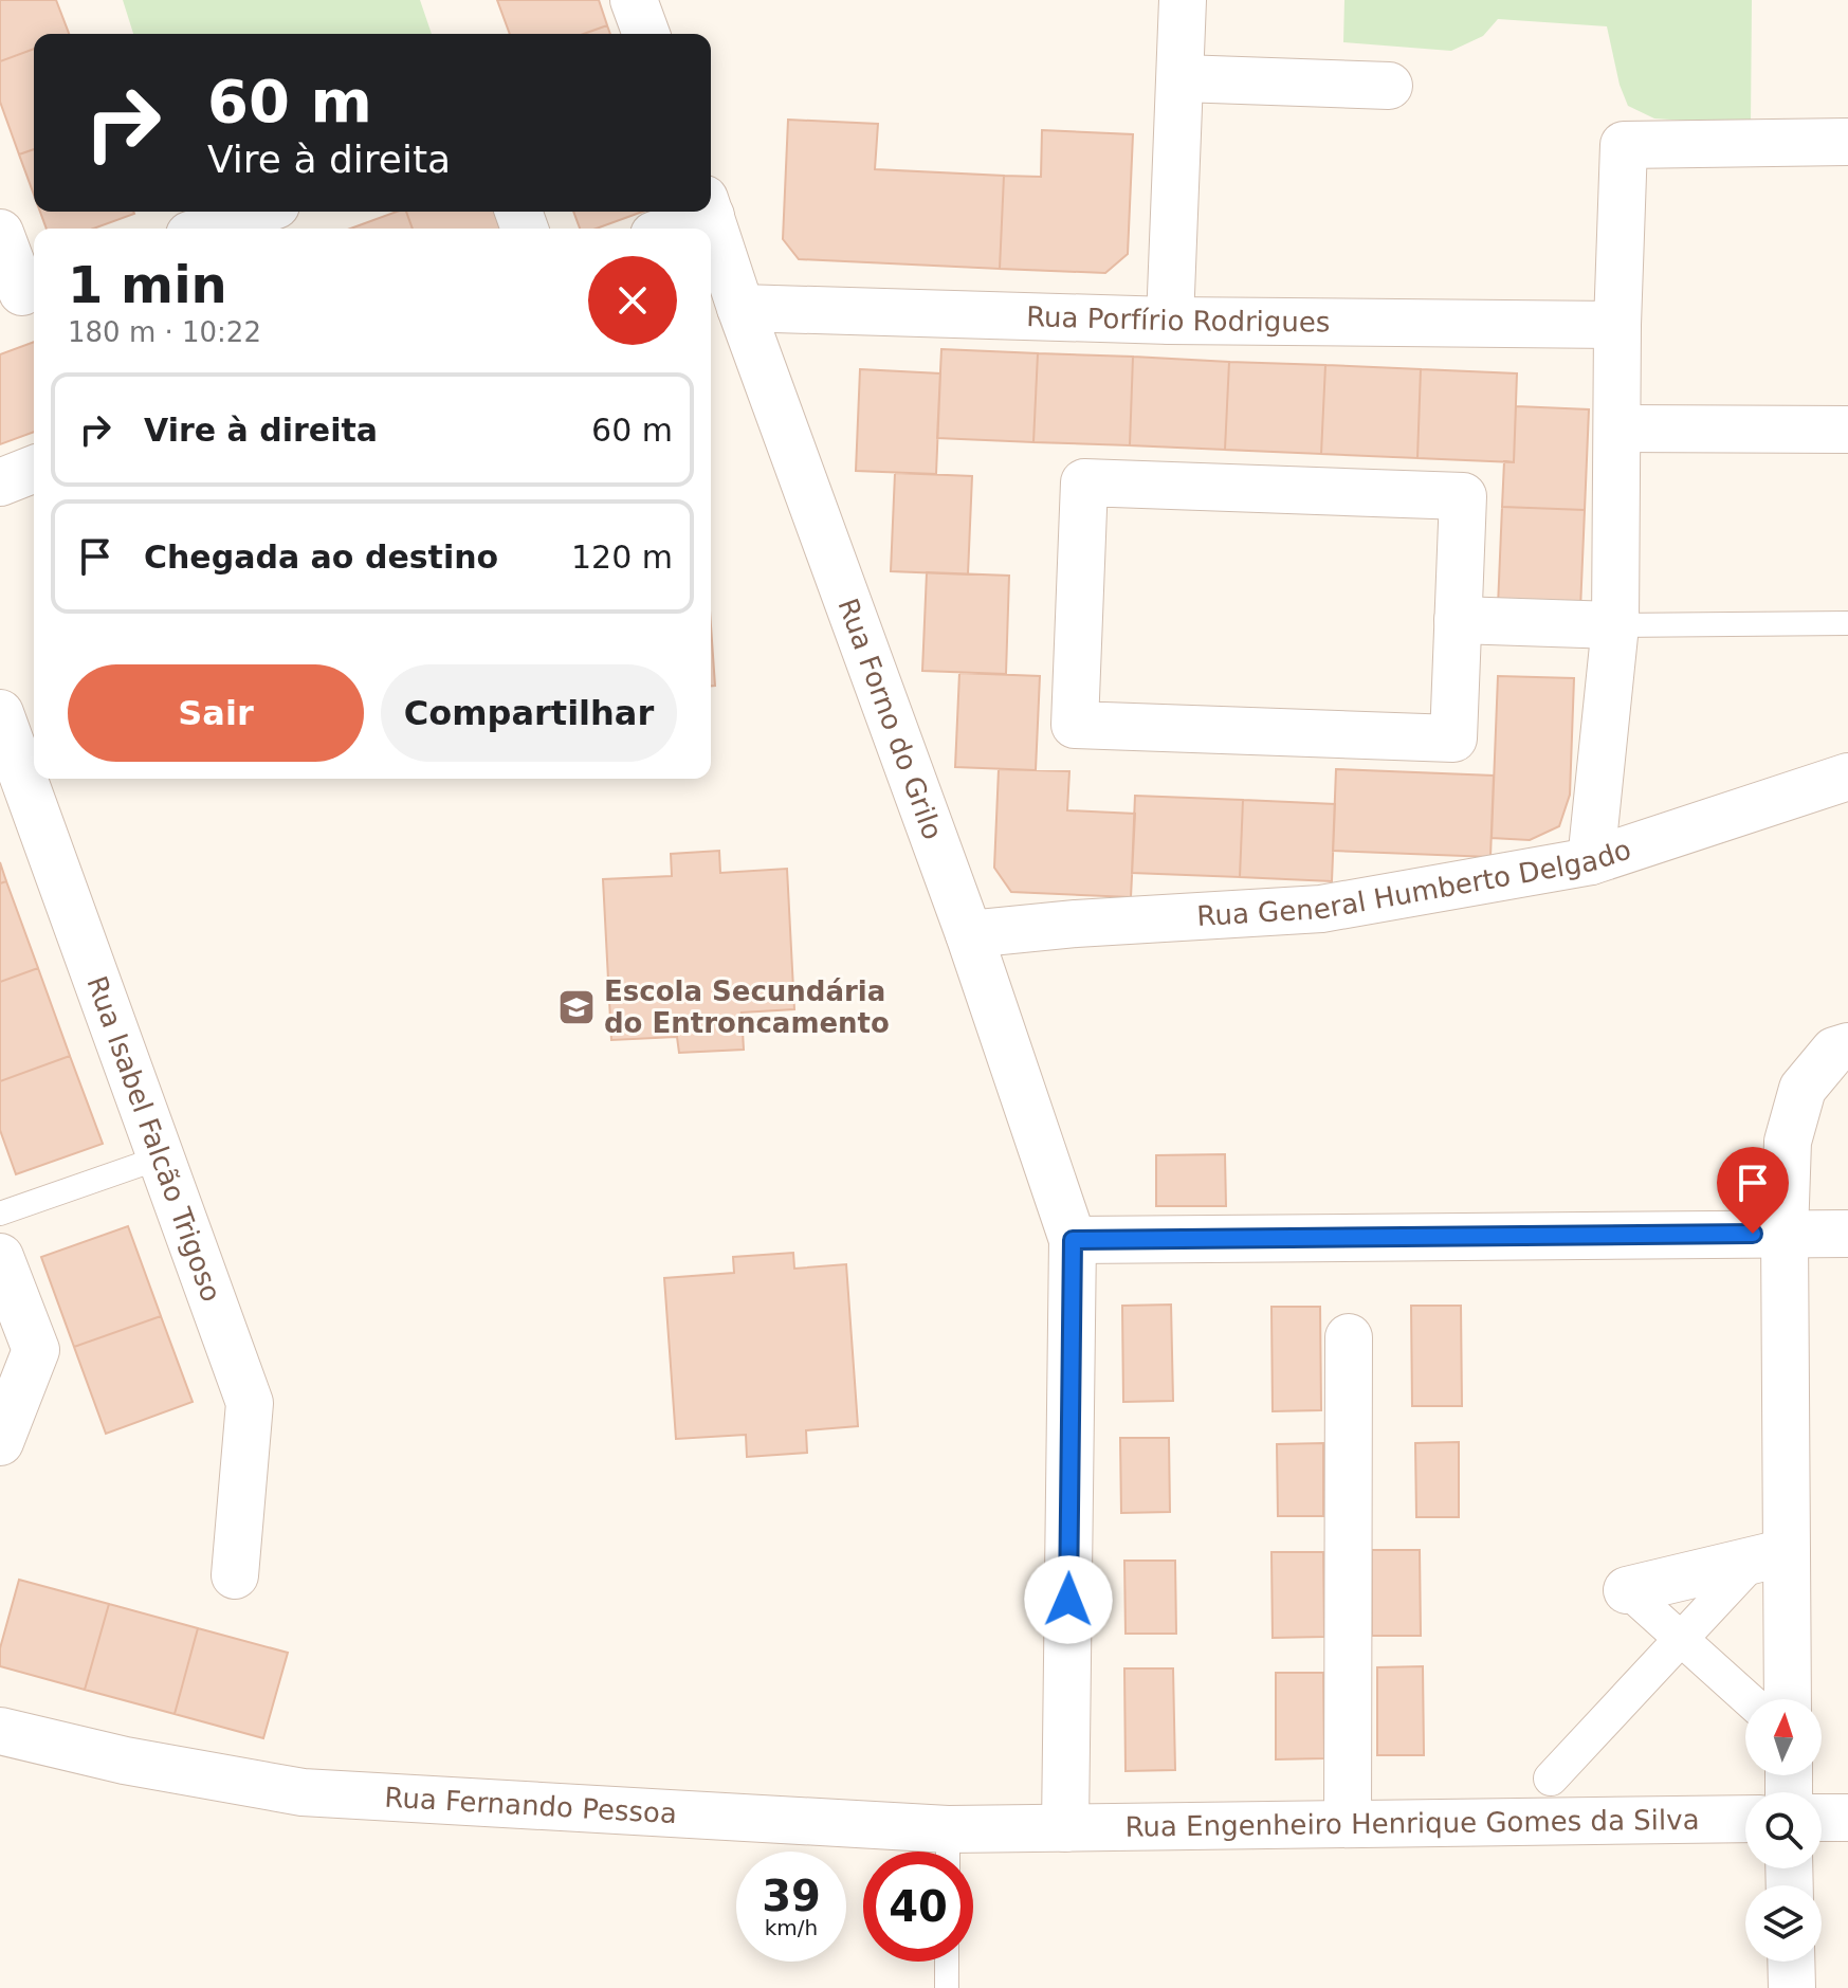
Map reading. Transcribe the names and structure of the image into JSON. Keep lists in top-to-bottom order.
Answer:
{
  "streets": {
    "street": [
      "Rua Porfírio Rodrigues",
      "Rua Forno do Grilo",
      "Rua General Humberto Delgado",
      "Rua Isabel Falcão Trigoso",
      "Rua Fernando Pessoa",
      "Rua Engenheiro Henrique Gomes da Silva"
    ]
  },
  "crossings": [
    ["Rua Porfírio Rodrigues", "Rua Forno do Grilo"],
    ["Rua Forno do Grilo", "Rua General Humberto Delgado"],
    ["Rua Forno do Grilo", "Rua Fernando Pessoa"],
    ["Rua Forno do Grilo", "Rua Engenheiro Henrique Gomes da Silva"],
    ["Rua Fernando Pessoa", "Rua Engenheiro Henrique Gomes da Silva"]
  ],
  "places": {
    "school or university": ["Escola Secundária do Entroncamento"]
  },
  "north": "top",
  "page": {
    "turn": ["60 m", "Vire à direita"],
    "heading": ["1 min", "180 m · 10:22"],
    "list": [
      {
        "name": "Vire à direita",
        "value": "60 m"
      },
      {
        "name": "Chegada ao destino",
        "value": "120 m"
      }
    ],
    "buttons": ["Sair", "Compartilhar"],
    "speed": "39 km/h",
    "limit": "40"
  }
}
